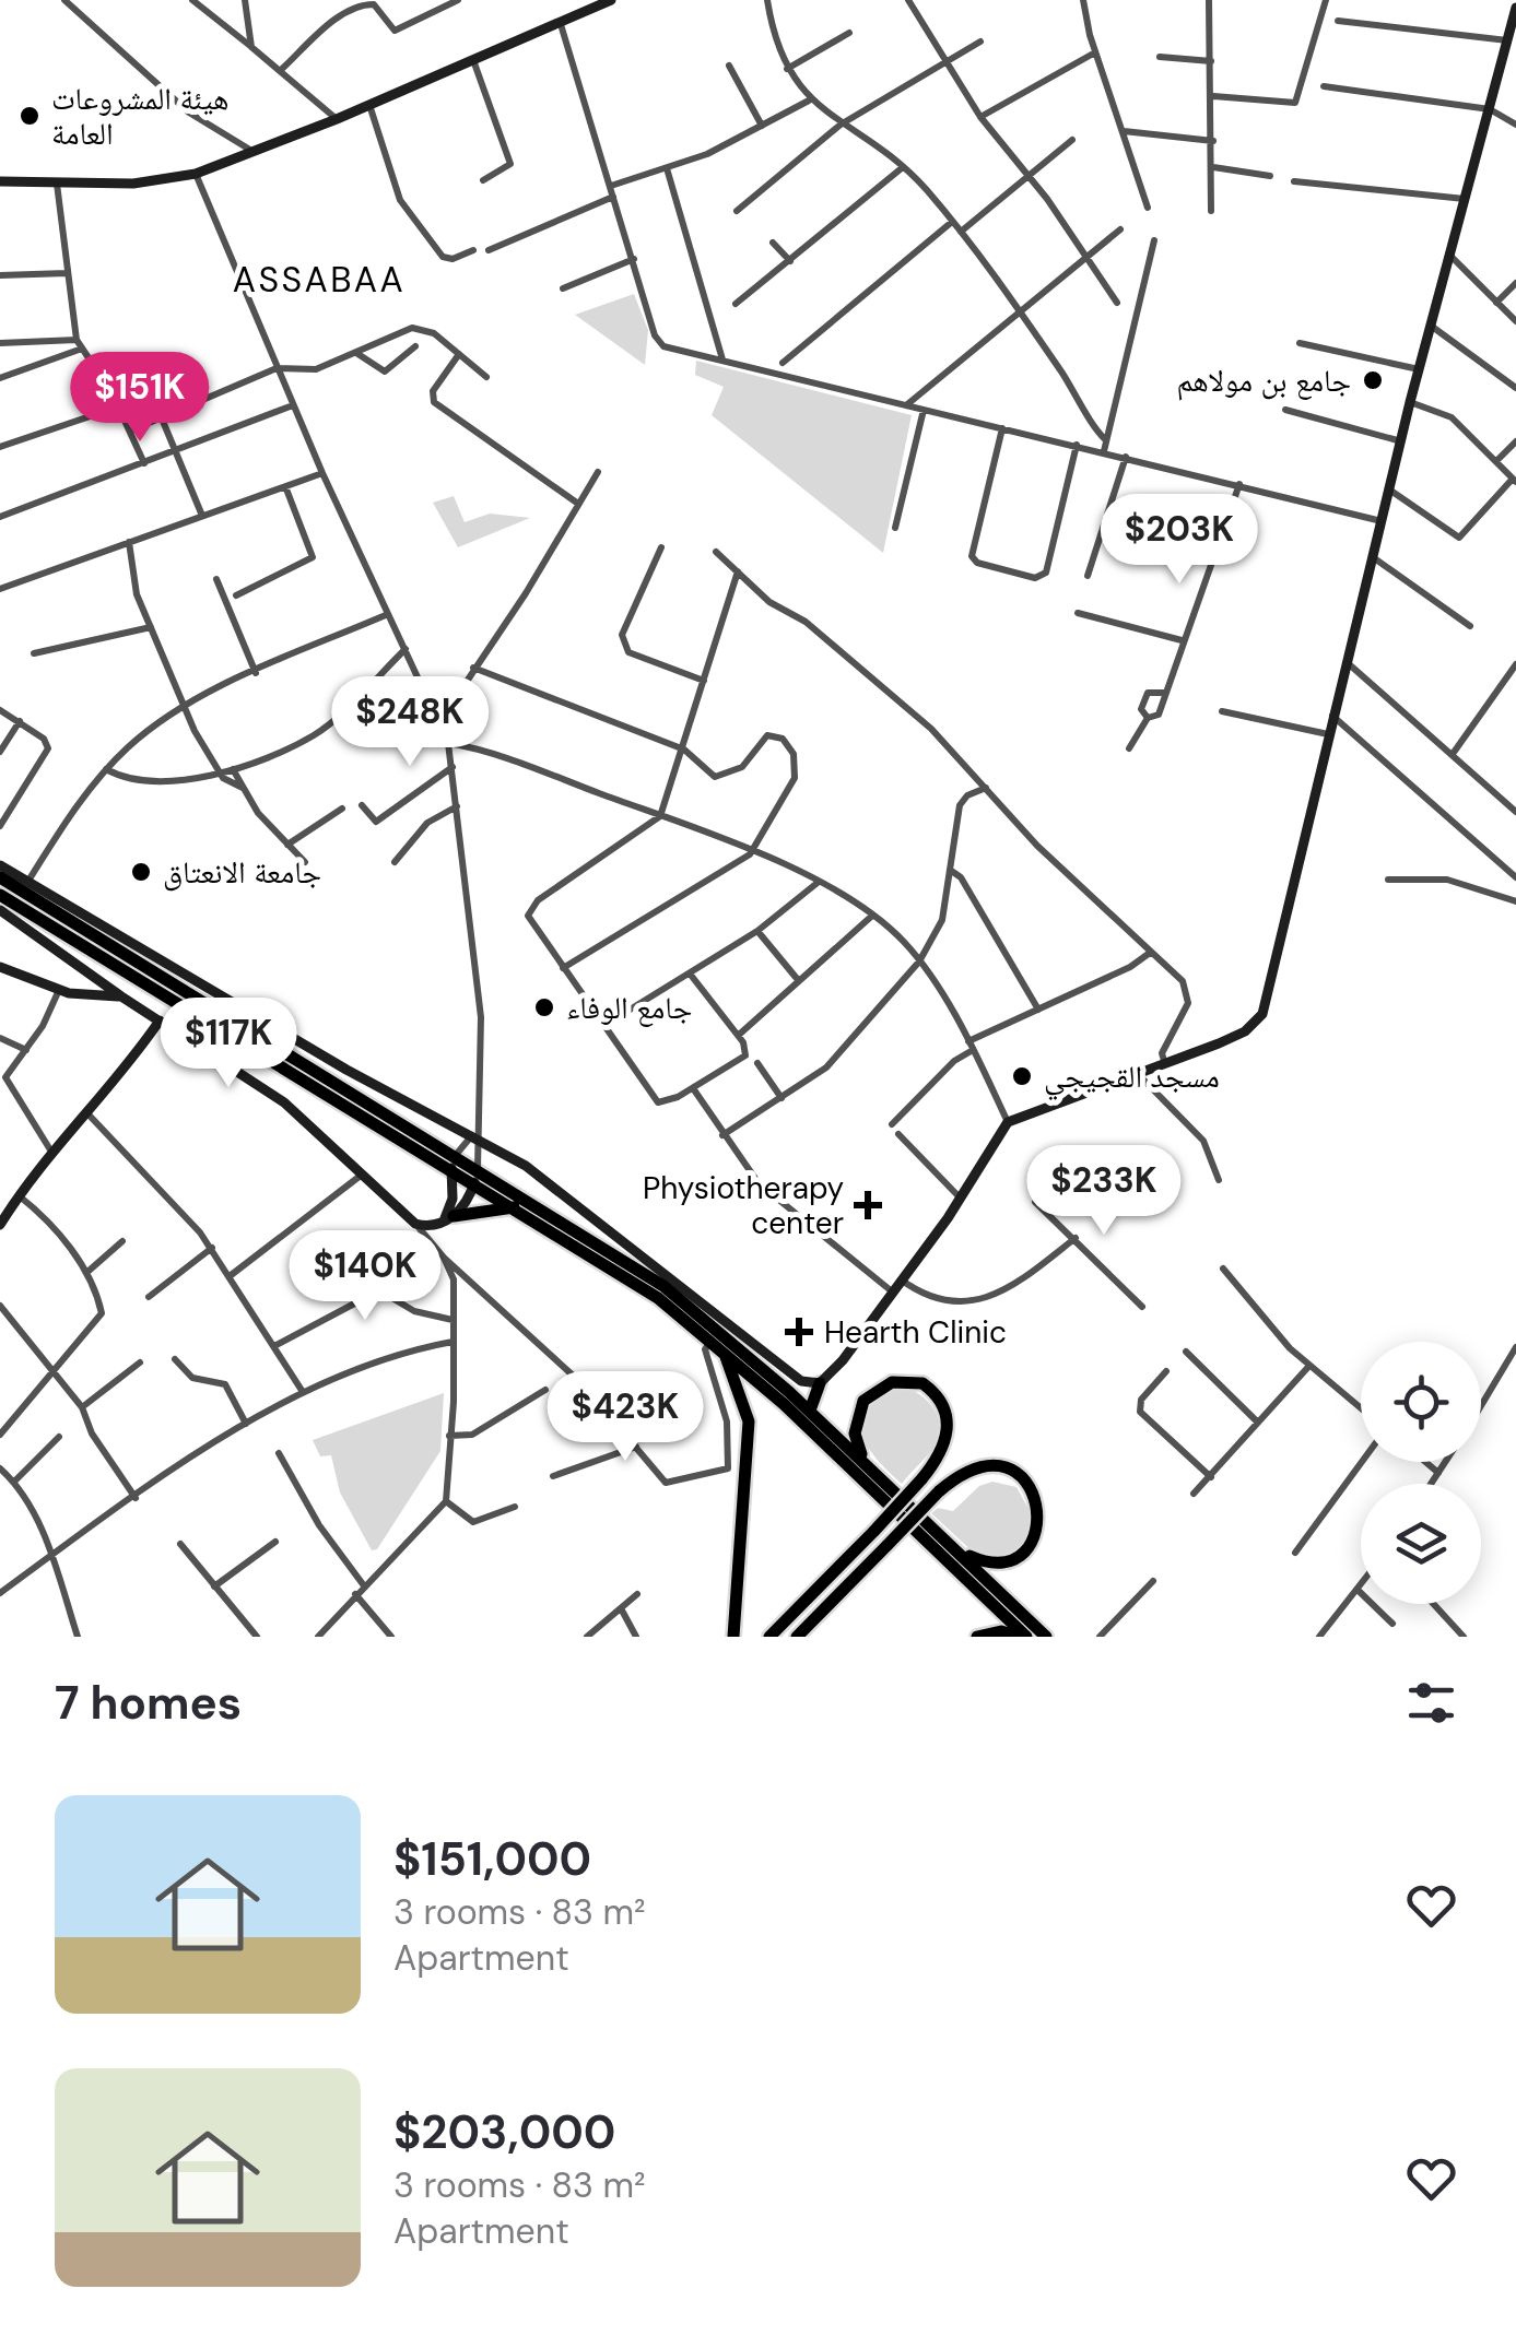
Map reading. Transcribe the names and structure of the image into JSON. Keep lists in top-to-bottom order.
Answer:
{
  "districts": ["ASSABAA"],
  "places": {
    "other": [
      "هيئة المشروعات العامة",
      "جامع بن مولاهم",
      "جامعة الانعتاق",
      "جامع الوفاء",
      "مسجد القجيجي"
    ],
    "health": ["Physiotherapy center", "Hearth Clinic"]
  },
  "page": {
    "price": [
      "$151K",
      "$203K",
      "$248K",
      "$117K",
      "$233K",
      "$140K",
      "$423K"
    ],
    "heading": "7 homes",
    "list": [
      {
        "name": "$151,000",
        "note": "3 rooms · 83 m² · Apartment"
      },
      {
        "name": "$203,000",
        "note": "3 rooms · 83 m² · Apartment"
      }
    ]
  }
}
